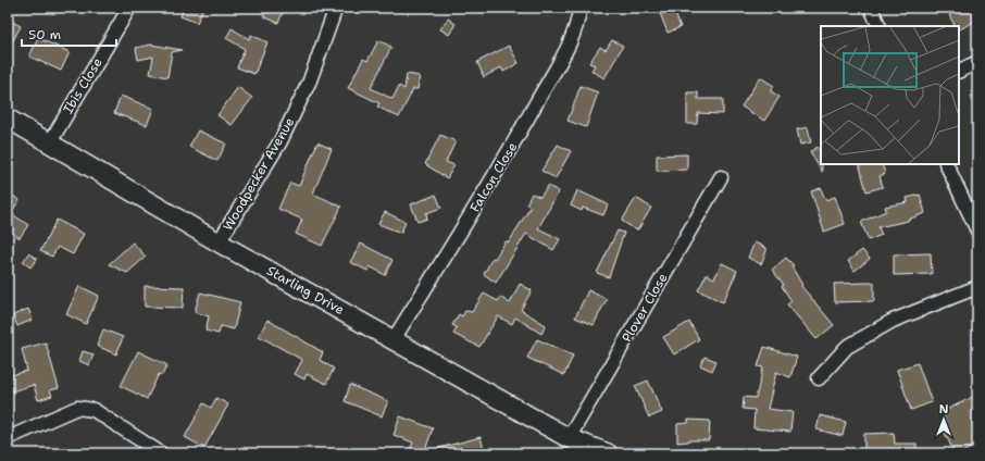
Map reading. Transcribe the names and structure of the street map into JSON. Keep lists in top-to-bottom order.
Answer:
{
  "streets": {
    "street": [
      "Ibis Close",
      "Woodpecker Avenue",
      "Falcon Close",
      "Starling Drive",
      "Plover Close"
    ]
  },
  "crossings": [
    ["Ibis Close", "Starling Drive"],
    ["Woodpecker Avenue", "Starling Drive"],
    ["Falcon Close", "Starling Drive"],
    ["Starling Drive", "Plover Close"]
  ],
  "scale_bar": "50 m",
  "north": "top"
}
